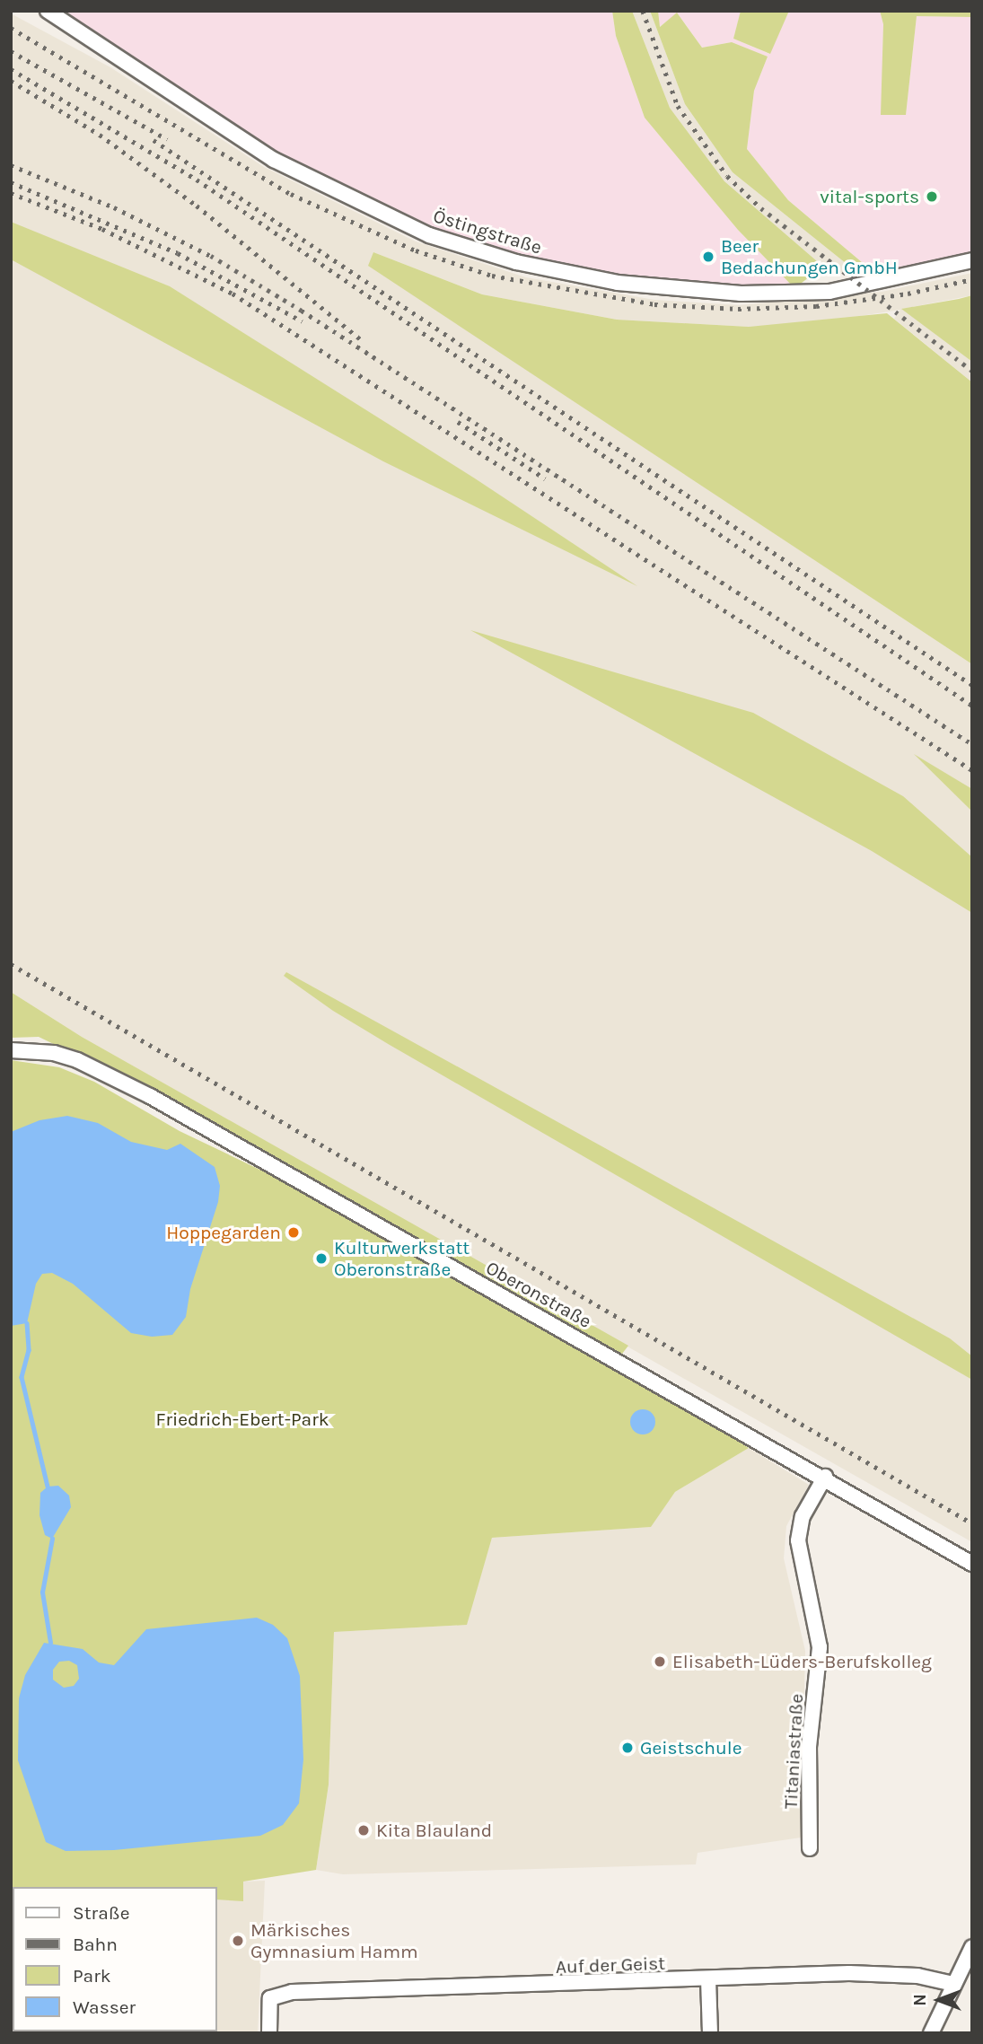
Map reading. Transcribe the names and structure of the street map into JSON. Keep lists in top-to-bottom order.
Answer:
{
  "streets": {
    "street": [
      "Östingstraße",
      "Oberonstraße",
      "Titaniastraße",
      "Auf der Geist"
    ]
  },
  "crossings": [
    ["Oberonstraße", "Titaniastraße"]
  ],
  "parks": ["Friedrich-Ebert-Park"],
  "places": [
    "vital-sports",
    "Beer Bedachungen GmbH",
    "Hoppegarden",
    "Kulturwerkstatt Oberonstraße",
    "Elisabeth-Lüders-Berufskolleg",
    "Geistschule",
    "Kita Blauland",
    "Märkisches Gymnasium Hamm"
  ],
  "legend": [
    "Straße",
    "Bahn",
    "Park",
    "Wasser"
  ],
  "north": "left"
}
